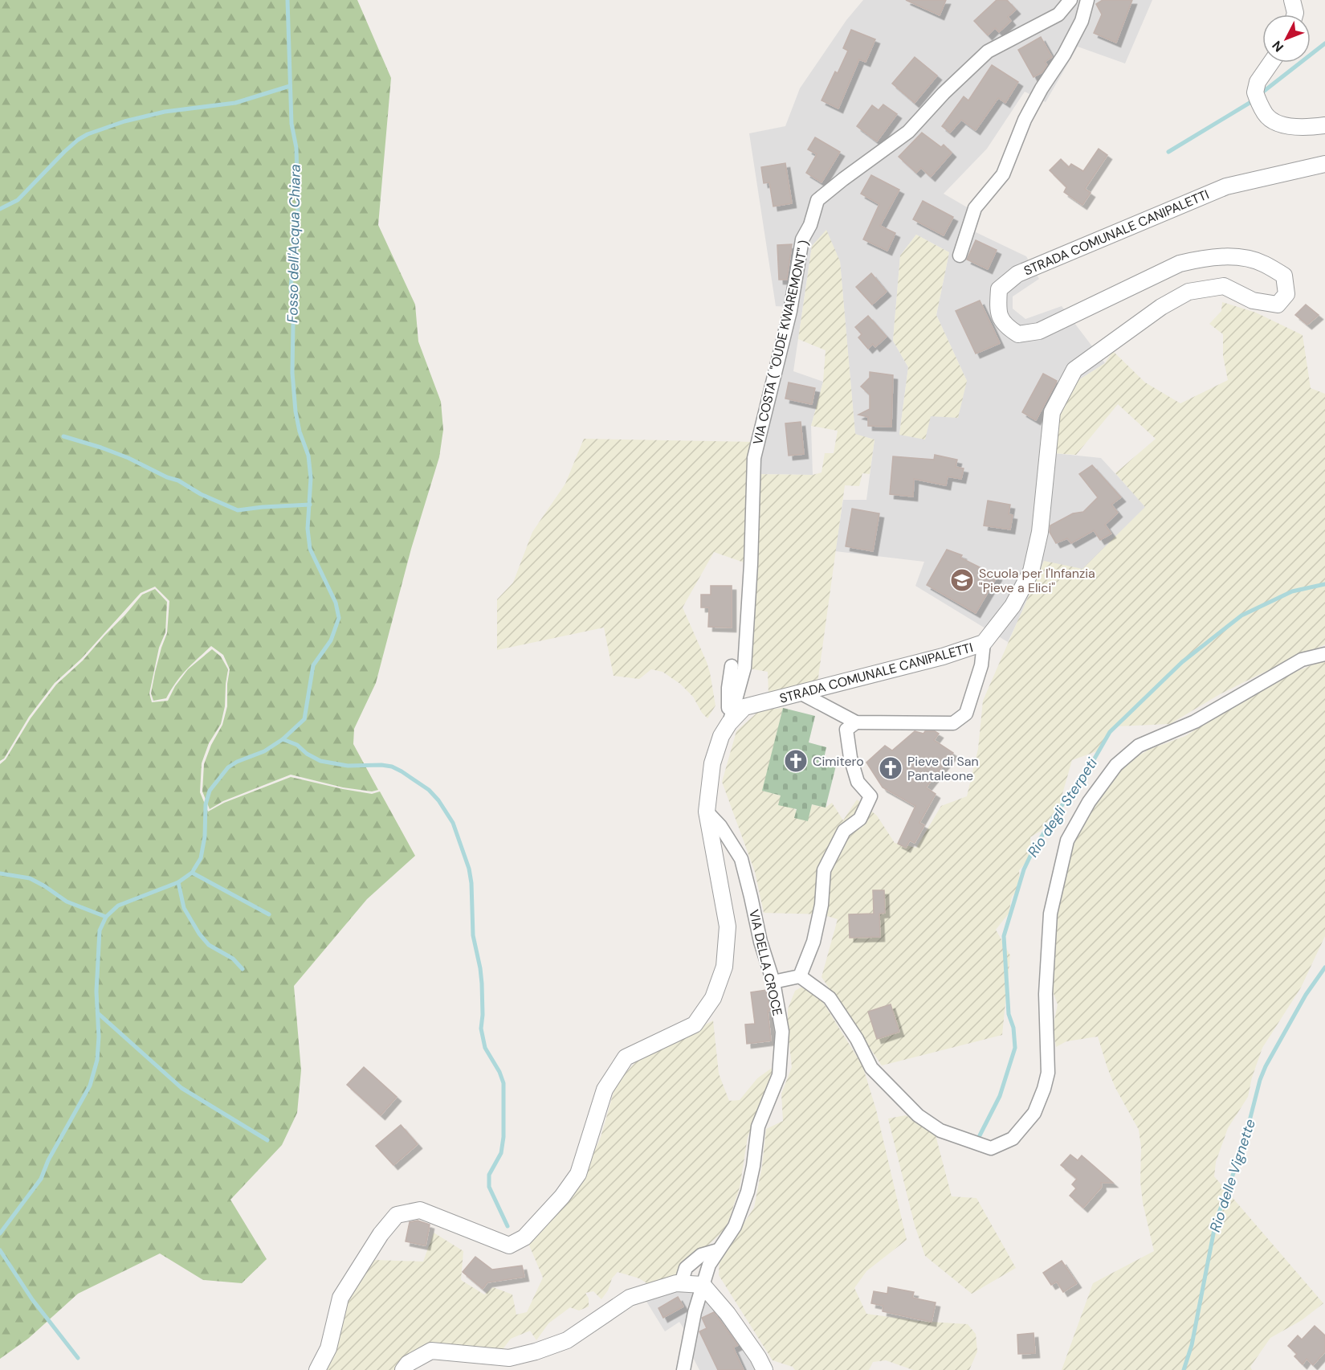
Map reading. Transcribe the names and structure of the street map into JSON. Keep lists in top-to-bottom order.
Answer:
{
  "streets": {
    "street": ["STRADA COMUNALE CANIPALETTI", "VIA COSTA ( \"OUDE KWAREMONT\" )", "VIA DELLA CROCE"]
  },
  "crossings": [
    ["STRADA COMUNALE CANIPALETTI", "VIA COSTA ( \"OUDE KWAREMONT\" )"],
    ["STRADA COMUNALE CANIPALETTI", "VIA DELLA CROCE"]
  ],
  "water": ["Fosso dell'Acqua Chiara", "Rio degli Sterpeti", "Rio delle Vignette"],
  "places": {
    "school or university": ["Scuola per l'Infanzia \"Pieve a Elici\""],
    "church": ["Cimitero", "Pieve di San Pantaleone"]
  },
  "north": "bottom left"
}
